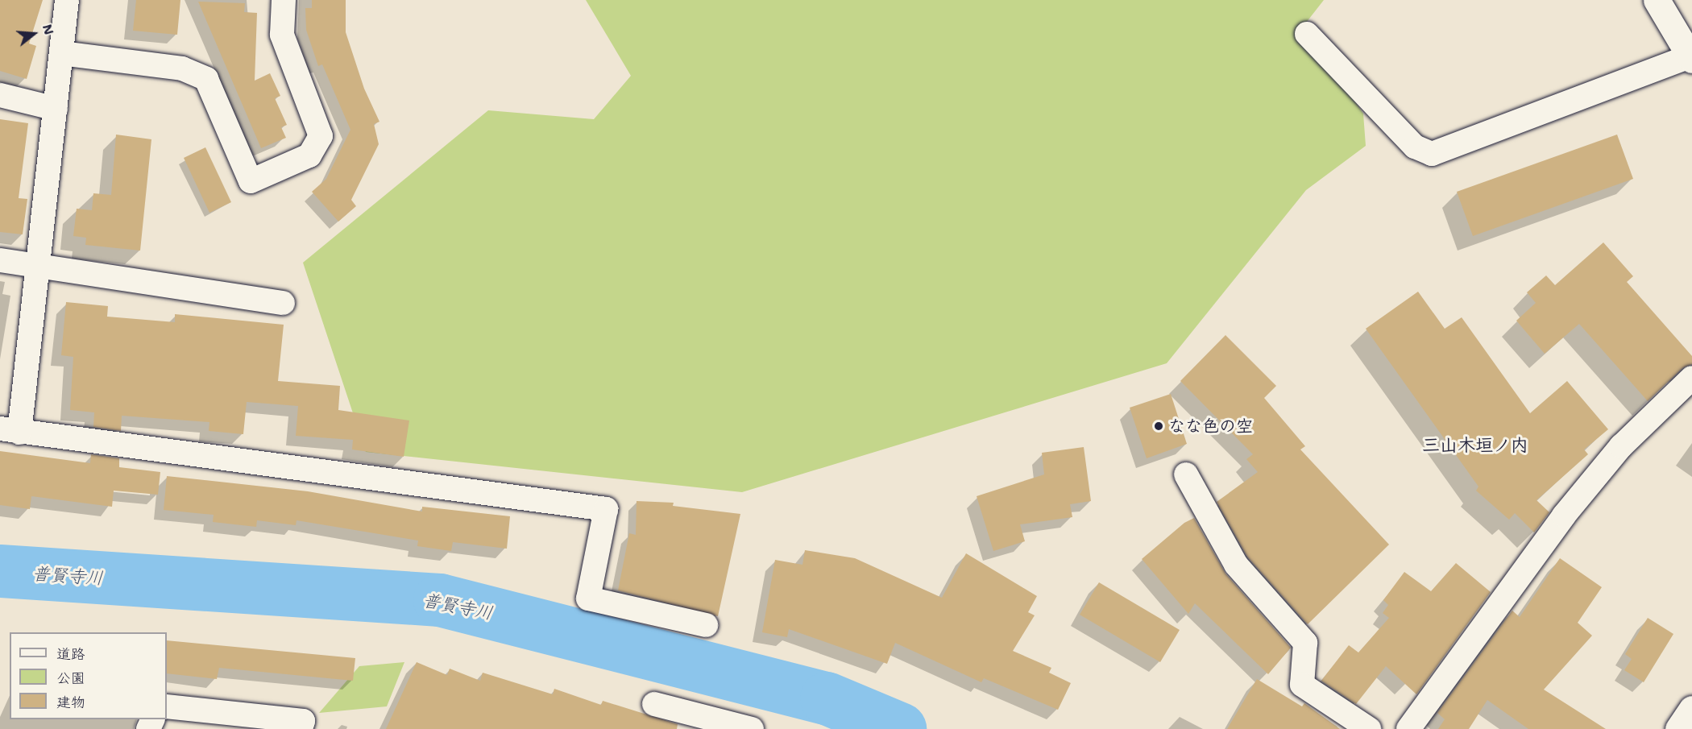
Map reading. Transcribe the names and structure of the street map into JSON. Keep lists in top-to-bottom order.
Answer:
{
  "districts": ["三山木垣ノ内"],
  "water": ["普賢寺川"],
  "places": ["なな色の空"],
  "legend": ["道路", "公園", "建物"],
  "north": "right"
}
